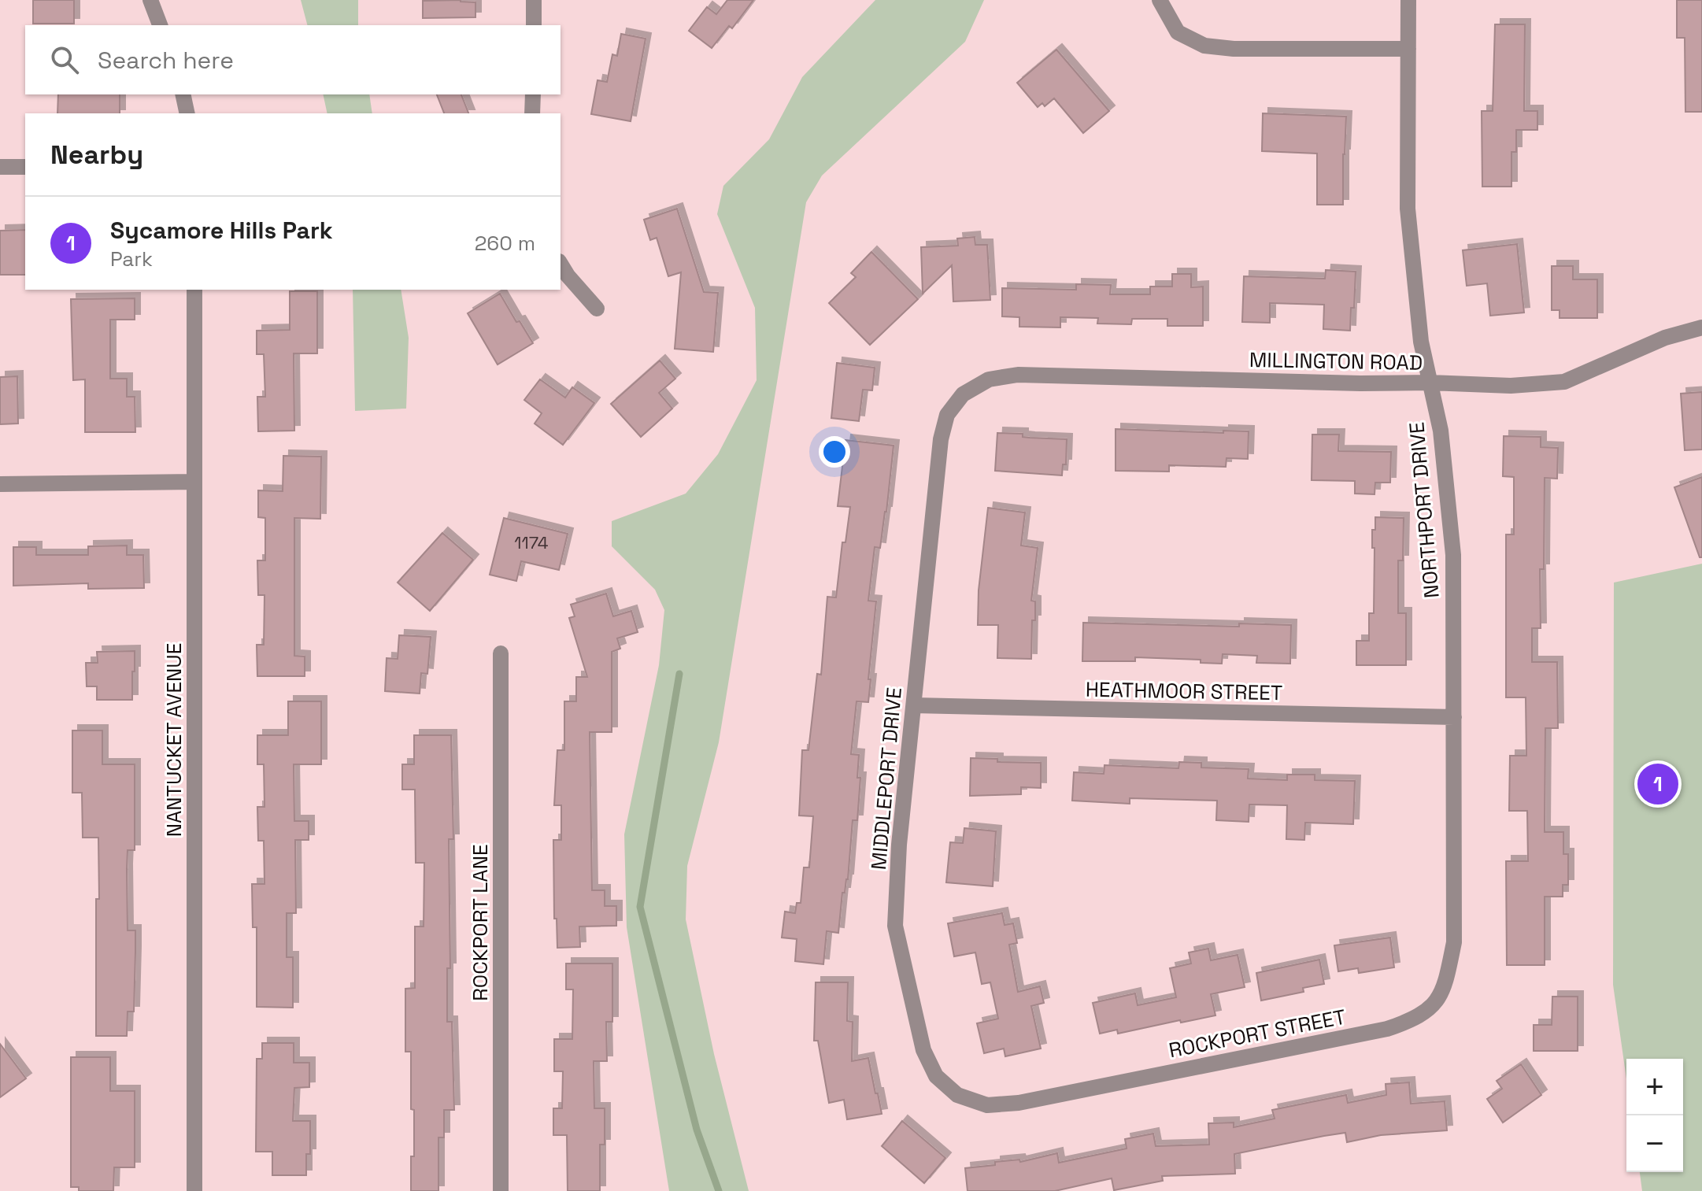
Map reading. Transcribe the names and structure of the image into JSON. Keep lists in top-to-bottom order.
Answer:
{
  "streets": {
    "street": [
      "MILLINGTON ROAD",
      "NORTHPORT DRIVE",
      "HEATHMOOR STREET",
      "NANTUCKET AVENUE",
      "MIDDLEPORT DRIVE",
      "ROCKPORT LANE",
      "ROCKPORT STREET"
    ]
  },
  "crossings": [
    ["MILLINGTON ROAD", "NORTHPORT DRIVE"],
    ["MILLINGTON ROAD", "MIDDLEPORT DRIVE"],
    ["NORTHPORT DRIVE", "HEATHMOOR STREET"],
    ["NORTHPORT DRIVE", "ROCKPORT STREET"],
    ["HEATHMOOR STREET", "MIDDLEPORT DRIVE"],
    ["MIDDLEPORT DRIVE", "ROCKPORT STREET"]
  ],
  "house_numbers": ["1174"],
  "page": {
    "search": "Search here",
    "heading": "Nearby",
    "list": [
      {
        "mark": "1",
        "name": "Sycamore Hills Park",
        "note": "Park",
        "value": "260 m"
      }
    ],
    "pins": "1",
    "map_buttons": ["+", "−"]
  }
}
